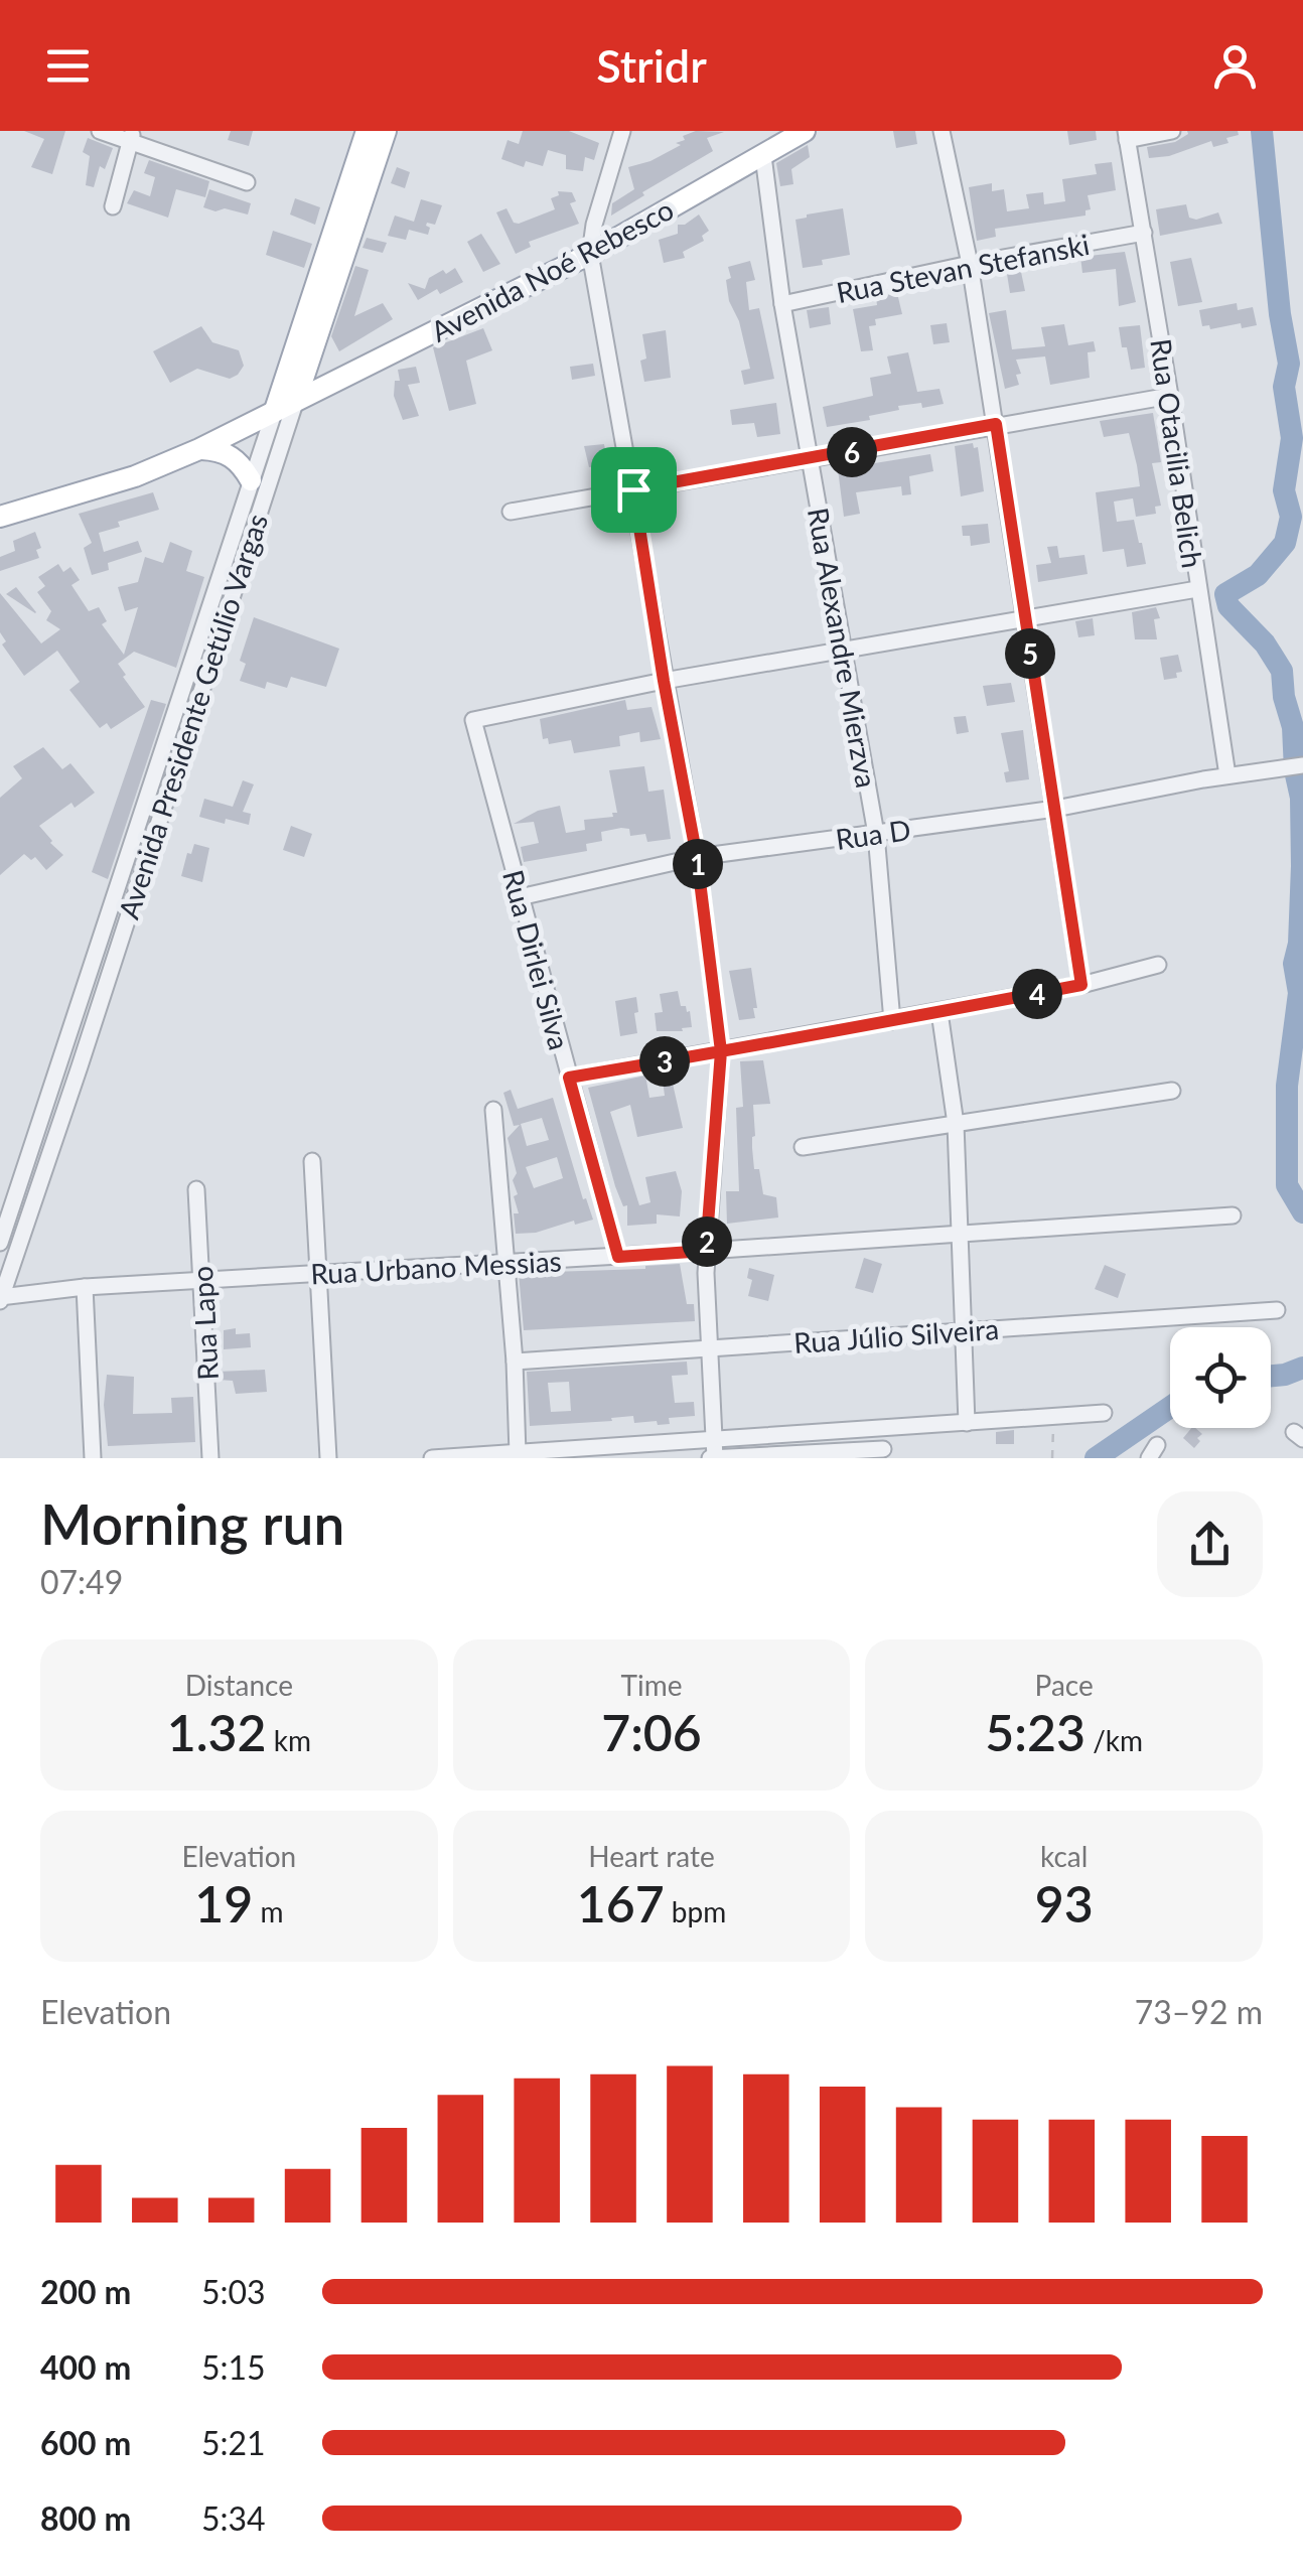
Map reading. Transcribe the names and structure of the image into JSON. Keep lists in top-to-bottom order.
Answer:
{
  "streets": {
    "main road": ["Avenida Noé Rebesco", "Avenida Presidente Getúlio Vargas"],
    "street": [
      "Rua Stevan Stefanski",
      "Rua Otacilia Belich",
      "Rua Alexandre Mierzva",
      "Rua D",
      "Rua Dirlei Silva",
      "Rua Urbano Messias",
      "Rua Lapo",
      "Rua Júlio Silveira"
    ]
  },
  "crossings": [
    ["Rua Stevan Stefanski", "Rua Otacilia Belich"],
    ["Rua Stevan Stefanski", "Rua Alexandre Mierzva"],
    ["Avenida Noé Rebesco", "Rua Alexandre Mierzva"],
    ["Avenida Noé Rebesco", "Avenida Presidente Getúlio Vargas"],
    ["Rua Otacilia Belich", "Rua D"],
    ["Rua Alexandre Mierzva", "Rua D"],
    ["Avenida Presidente Getúlio Vargas", "Rua Urbano Messias"],
    ["Rua D", "Rua Dirlei Silva"],
    ["Rua Dirlei Silva", "Rua Urbano Messias"],
    ["Rua Urbano Messias", "Rua Lapo"]
  ],
  "page": {
    "header": "Stridr",
    "pins": [
      "6",
      "5",
      "1",
      "4",
      "3",
      "2"
    ],
    "heading": ["Morning run", "07:49"],
    "stats": [
      ["Distance", "1.32 km"],
      ["Time", "7:06"],
      ["Pace", "5:23 /km"],
      ["Elevation", "19 m"],
      ["Heart rate", "167 bpm"],
      ["kcal", "93"]
    ],
    "chart": ["Elevation", "73–92 m"],
    "list": [
      {
        "name": "200 m",
        "note": "5:03"
      },
      {
        "name": "400 m",
        "note": "5:15"
      },
      {
        "name": "600 m",
        "note": "5:21"
      },
      {
        "name": "800 m",
        "note": "5:34"
      }
    ]
  }
}
